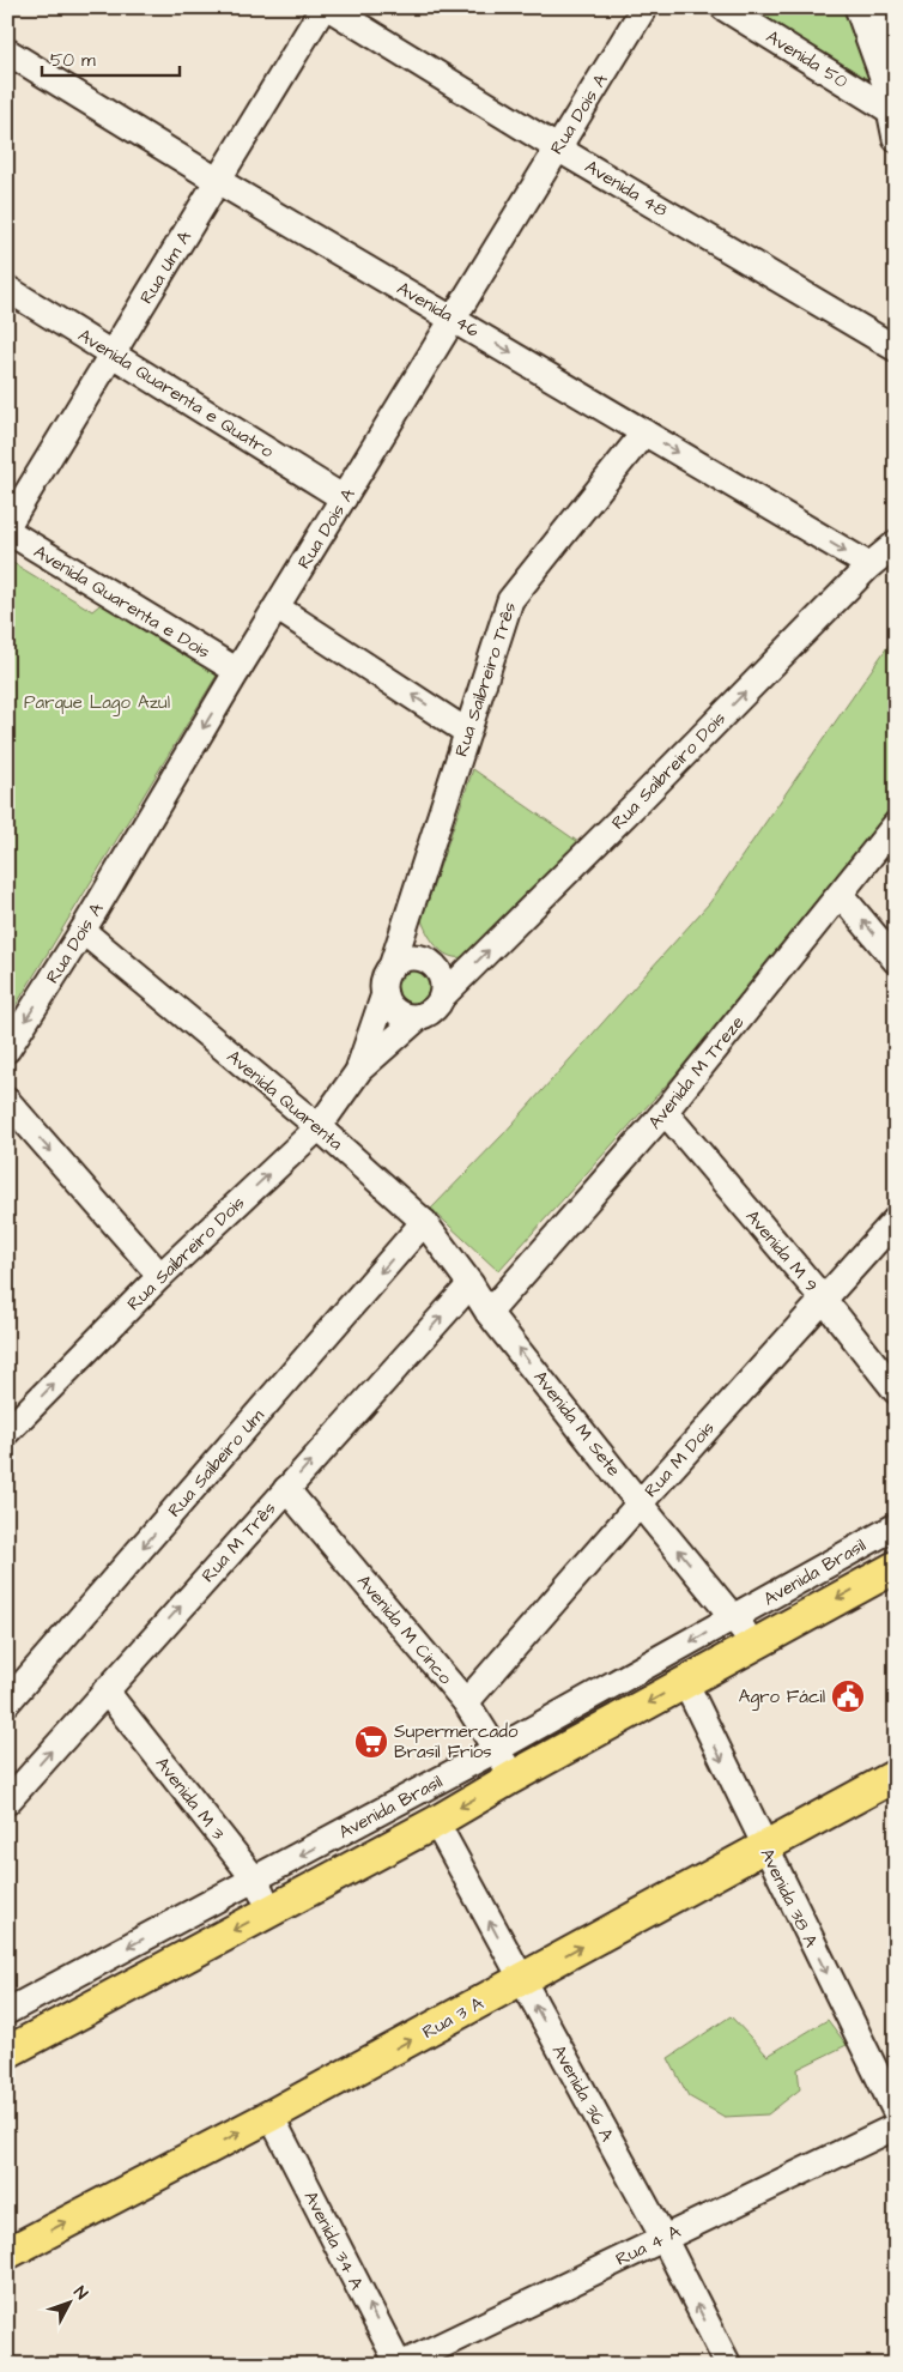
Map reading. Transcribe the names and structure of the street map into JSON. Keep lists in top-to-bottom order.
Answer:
{
  "streets": {
    "main road": ["Avenida Brasil", "Rua 3 A"],
    "street": [
      "Avenida 50",
      "Rua Dois A",
      "Avenida 48",
      "Rua Um A",
      "Avenida 46",
      "Avenida Quarenta e Quatro",
      "Avenida Quarenta e Dois",
      "Rua Saibreiro Três",
      "Rua Saibreiro Dois",
      "Avenida M Treze",
      "Avenida Quarenta",
      "Avenida M 9",
      "Avenida M Sete",
      "Rua M Dois",
      "Rua Saibeiro Um",
      "Rua M Três",
      "Avenida M Cinco",
      "Avenida M 3",
      "Avenida 38 A",
      "Avenida 36 A",
      "Avenida 34 A",
      "Rua 4 A"
    ]
  },
  "crossings": [
    ["Rua Dois A", "Avenida 48"],
    ["Rua Dois A", "Avenida 46"],
    ["Rua Dois A", "Avenida Quarenta e Quatro"],
    ["Rua Dois A", "Avenida Quarenta e Dois"],
    ["Rua Dois A", "Avenida Quarenta"],
    ["Rua Um A", "Avenida 46"],
    ["Rua Um A", "Avenida Quarenta e Quatro"],
    ["Avenida 46", "Rua Saibreiro Três"],
    ["Avenida 46", "Rua Saibreiro Dois"],
    ["Rua Saibreiro Três", "Rua Saibreiro Dois"],
    ["Rua Saibreiro Dois", "Avenida Quarenta"],
    ["Avenida M Treze", "Avenida M 9"],
    ["Avenida M Treze", "Avenida M Sete"],
    ["Avenida Quarenta", "Avenida M Sete"],
    ["Avenida Quarenta", "Rua Saibeiro Um"],
    ["Avenida Quarenta", "Rua M Três"],
    ["Avenida M 9", "Rua M Dois"],
    ["Avenida M Sete", "Rua M Dois"],
    ["Avenida M Sete", "Rua M Três"],
    ["Avenida M Sete", "Avenida Brasil"],
    ["Rua M Dois", "Avenida M Cinco"],
    ["Rua M Três", "Avenida M Cinco"],
    ["Rua M Três", "Avenida M 3"],
    ["Avenida Brasil", "Avenida M Cinco"],
    ["Avenida Brasil", "Avenida M 3"],
    ["Avenida Brasil", "Avenida 38 A"],
    ["Avenida Brasil", "Avenida 36 A"],
    ["Avenida 38 A", "Rua 3 A"],
    ["Rua 3 A", "Avenida 36 A"],
    ["Rua 3 A", "Avenida 34 A"],
    ["Avenida 36 A", "Rua 4 A"],
    ["Avenida 34 A", "Rua 4 A"]
  ],
  "one_way": [
    "Rua Dois A",
    "Avenida 46",
    "Rua Saibreiro Dois",
    "Avenida M Sete",
    "Rua Saibeiro Um",
    "Rua M Três",
    "Avenida Brasil",
    "Avenida 38 A",
    "Rua 3 A",
    "Avenida 36 A",
    "Avenida 34 A"
  ],
  "parks": ["Parque Lago Azul"],
  "places": {
    "public building": ["Agro Fácil"],
    "supermarket": ["Supermercado Brasil Frios"]
  },
  "scale_bar": "50 m",
  "north": "top right"
}
